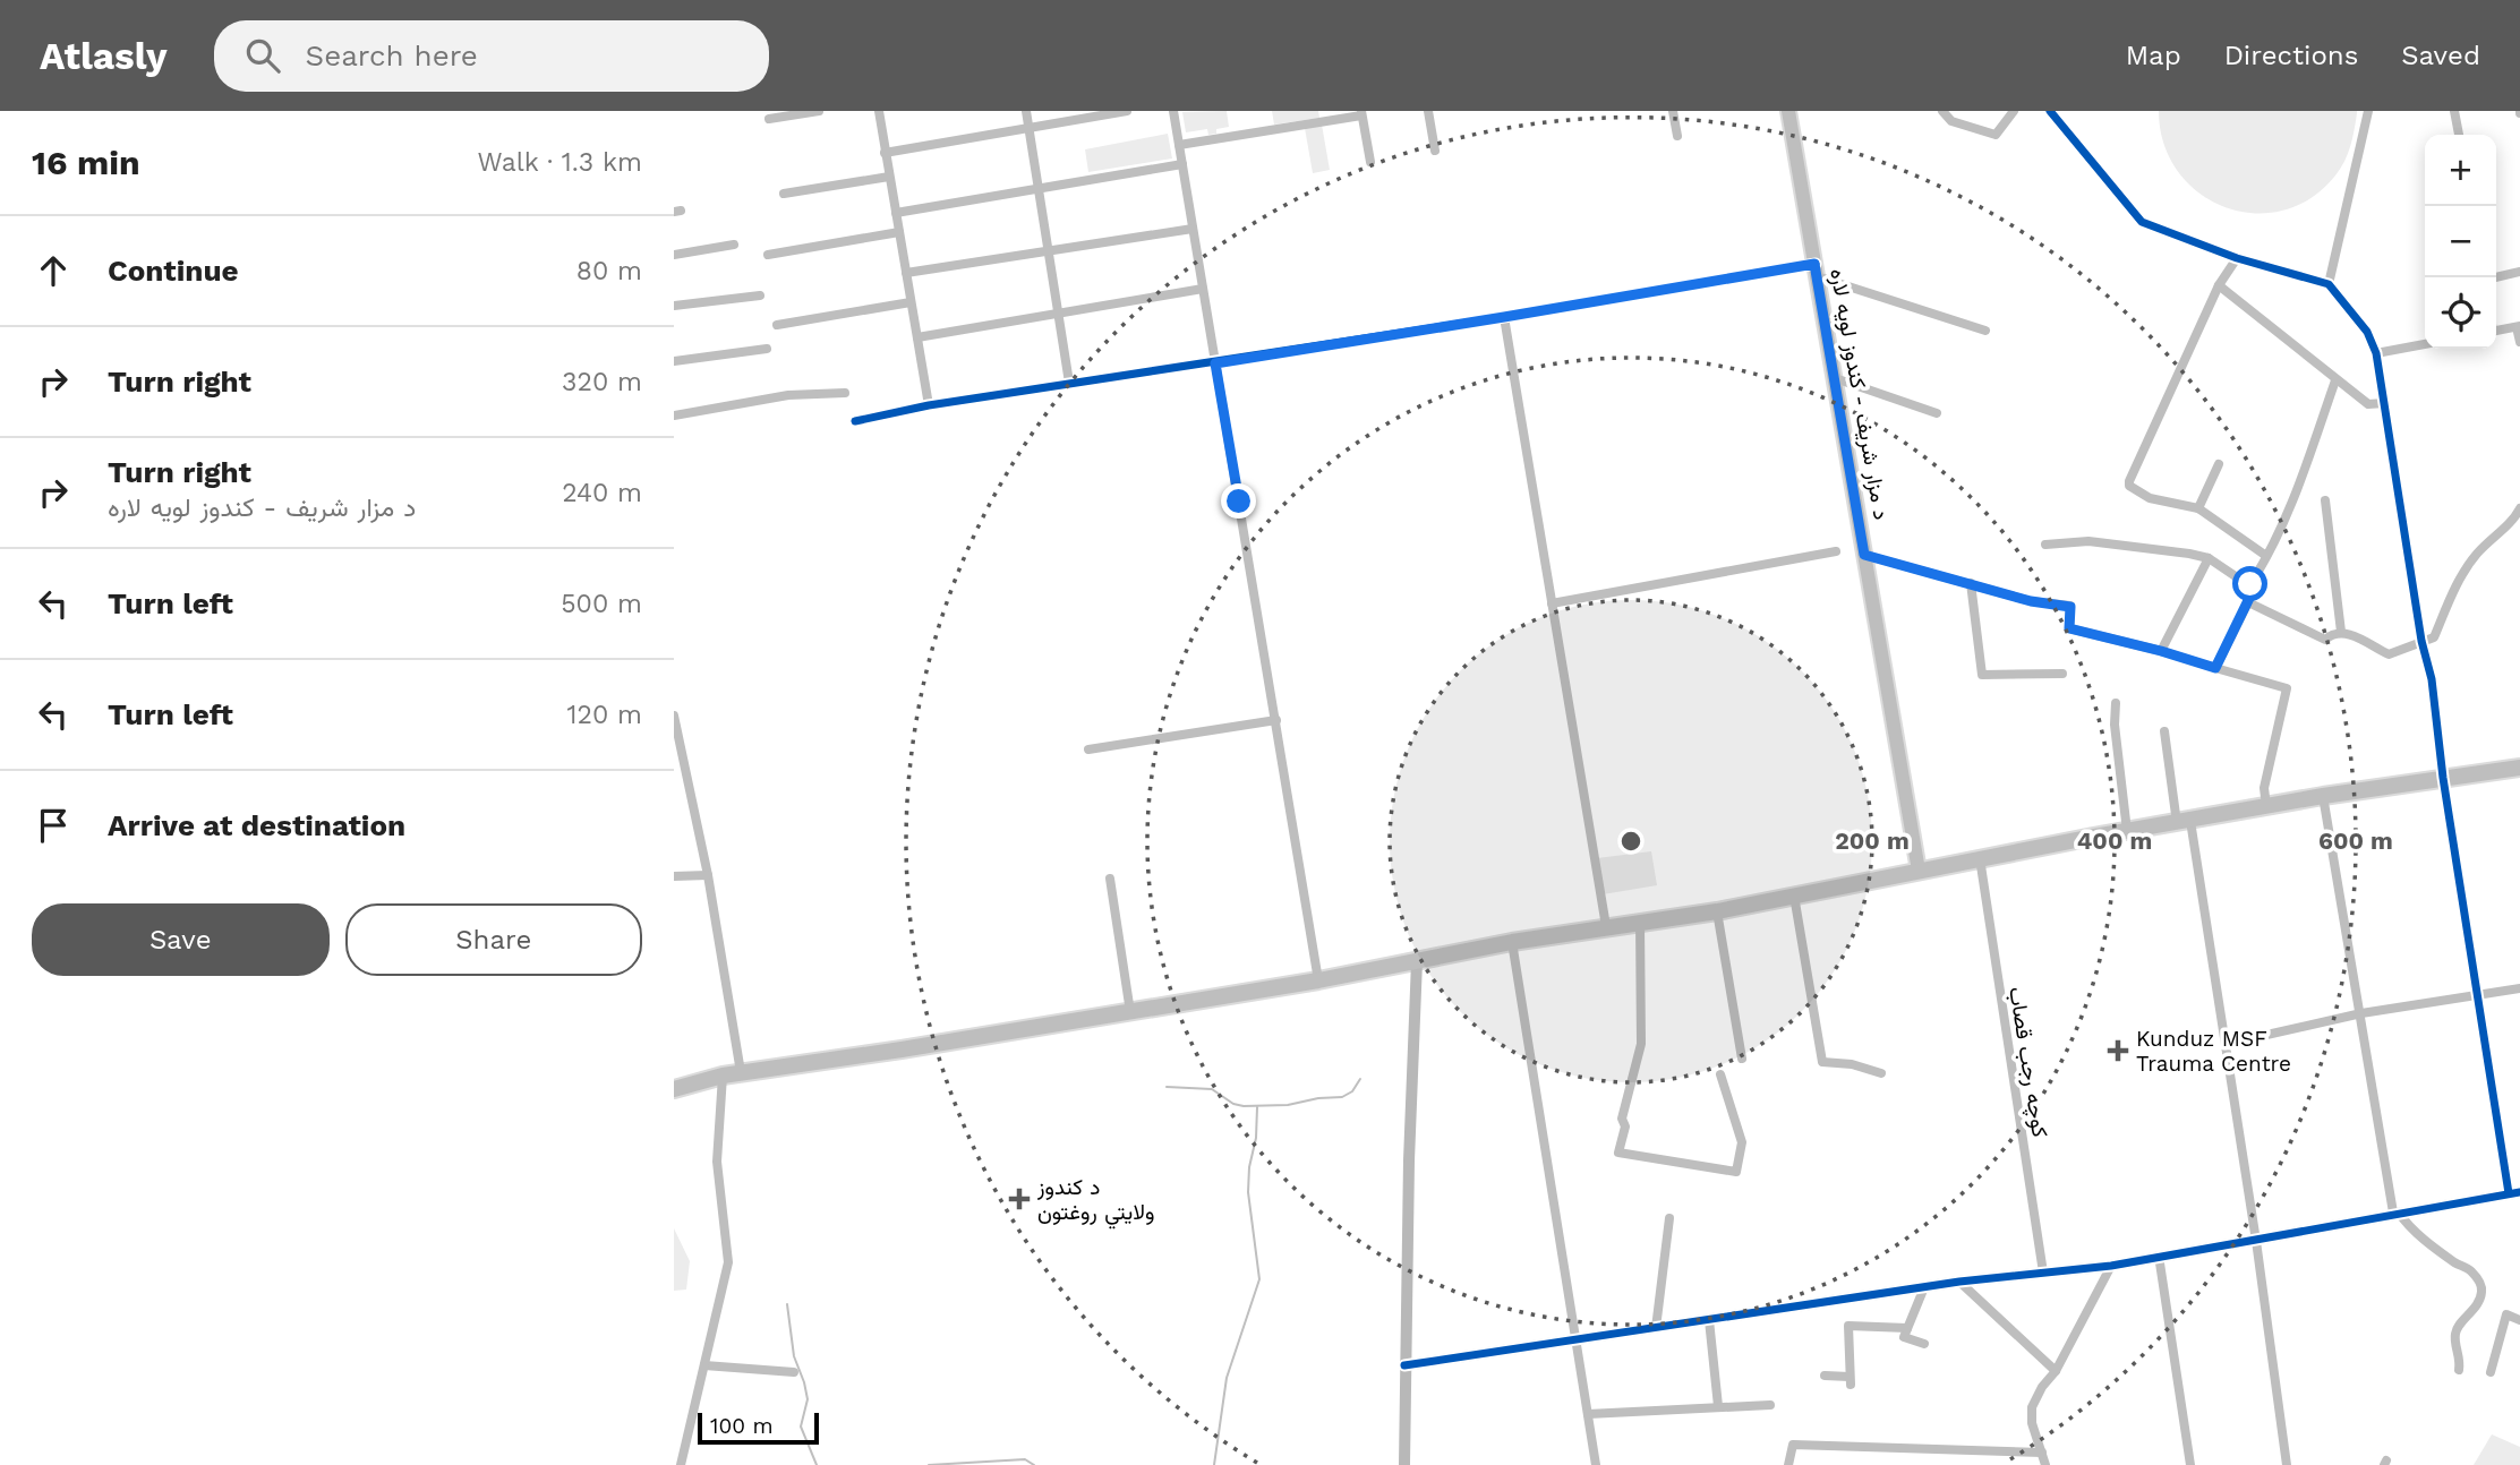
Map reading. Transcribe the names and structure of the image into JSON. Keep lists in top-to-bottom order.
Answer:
{
  "streets": {
    "main road": ["د مزار شریف - کندوز لویه لاره"],
    "street": ["کوچه رجب قصاب"]
  },
  "places": {
    "health": ["Kunduz MSF Trauma Centre", "د کندوز ولایتي روغتون"]
  },
  "scale_bar": "100 m",
  "page": {
    "header": "Atlasly",
    "search": "Search here",
    "nav": ["Map", "Directions", "Saved"],
    "heading": ["16 min", "Walk · 1.3 km"],
    "map_buttons": ["+", "−"],
    "list": [
      ["Continue", "80 m"],
      ["Turn right", "320 m"],
      ["Turn right", "د مزار شریف - کندوز لویه لاره", "240 m"],
      ["Turn left", "500 m"],
      ["Turn left", "120 m"],
      "Arrive at destination"
    ],
    "buttons": ["Save", "Share"],
    "scale": "100 m"
  },
  "rings": ["200 m", "400 m", "600 m"]
}
